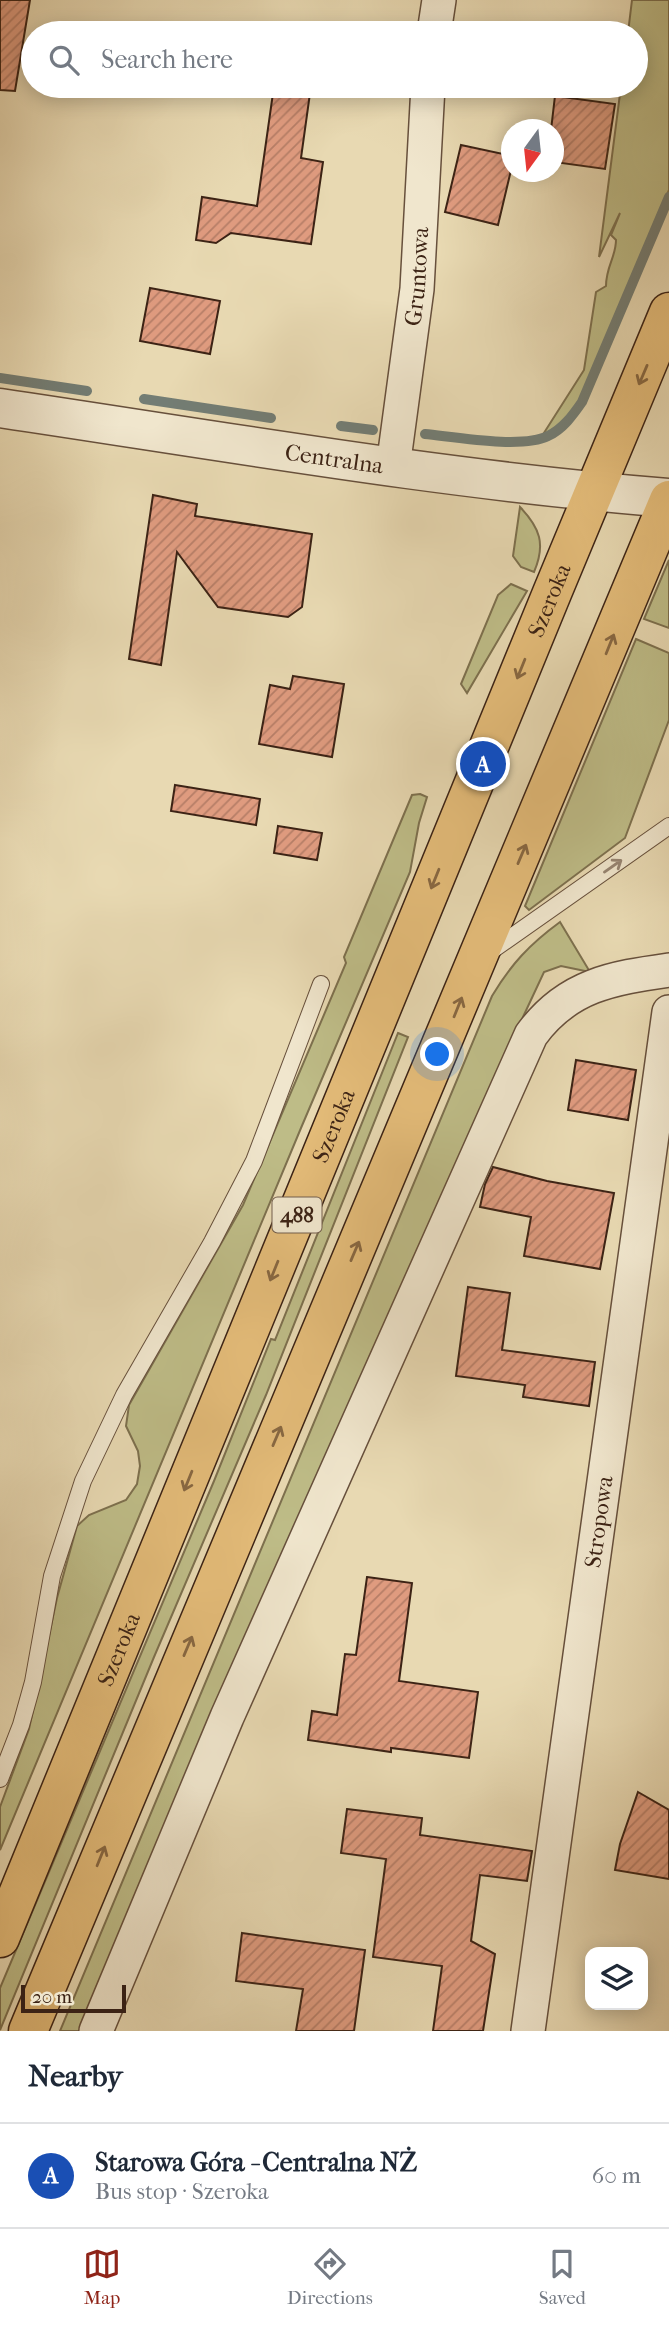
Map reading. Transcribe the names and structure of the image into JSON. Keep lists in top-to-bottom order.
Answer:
{
  "streets": {
    "main road": ["Szeroka", "488"],
    "street": ["Gruntowa", "Centralna", "Stropowa"]
  },
  "crossings": [
    ["Gruntowa", "Centralna"],
    ["Centralna", "Szeroka"]
  ],
  "scale_bar": "20 m",
  "north": "bottom",
  "page": {
    "search": "Search here",
    "pins": "A",
    "scale": "20 m",
    "heading": "Nearby",
    "list": [
      {
        "mark": "A",
        "name": "Starowa Góra - Centralna NŻ",
        "note": "Bus stop · Szeroka",
        "value": "60 m"
      }
    ],
    "nav": ["Map", "Directions", "Saved"]
  }
}
